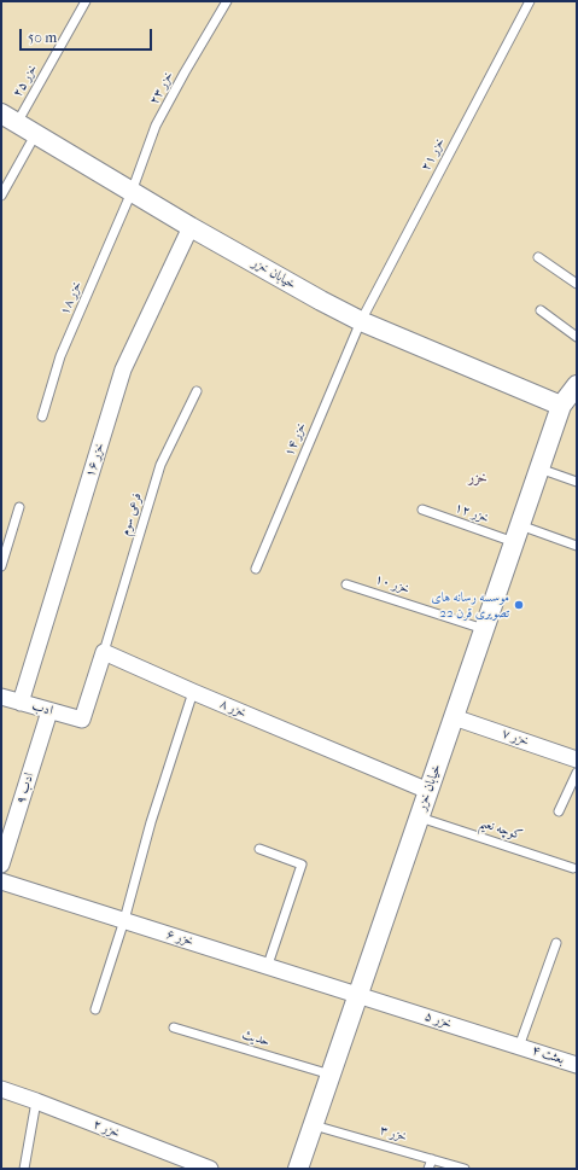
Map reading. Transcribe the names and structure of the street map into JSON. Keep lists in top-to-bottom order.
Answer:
{
  "streets": {
    "street": [
      "خیابان خزر",
      "خزر ۱۶",
      "ادب",
      "خزر ۸",
      "خزر ۷",
      "ادب ۹",
      "خزر ۶",
      "خزر ۵",
      "بعثت ۴",
      "خزر ۲"
    ],
    "lane": [
      "خزر ۲۵",
      "خزر ۲۳",
      "خزر ۲۱",
      "خزر ۱۸",
      "خزر ۱۴",
      "خزر ۱۲",
      "فرعی سوم",
      "خزر ۱۰",
      "کوچه نعیم",
      "حدیث",
      "خزر ۳"
    ]
  },
  "crossings": [
    ["خزر ۲۵", "خیابان خزر"],
    ["خزر ۲۳", "خیابان خزر"],
    ["خزر ۲۳", "خزر ۱۸"],
    ["خزر ۲۱", "خیابان خزر"],
    ["خزر ۲۱", "خزر ۱۴"],
    ["خیابان خزر", "خزر ۱۸"],
    ["خیابان خزر", "خزر ۱۴"],
    ["خیابان خزر", "خزر ۱۶"],
    ["خیابان خزر", "خزر ۱۲"],
    ["خیابان خزر", "خزر ۱۰"],
    ["خیابان خزر", "خزر ۸"],
    ["خیابان خزر", "خزر ۷"],
    ["خیابان خزر", "کوچه نعیم"],
    ["خیابان خزر", "خزر ۶"],
    ["خیابان خزر", "خزر ۵"],
    ["خیابان خزر", "حدیث"],
    ["خیابان خزر", "خزر ۳"],
    ["خزر ۱۶", "ادب"],
    ["فرعی سوم", "ادب"],
    ["فرعی سوم", "خزر ۸"],
    ["ادب", "خزر ۸"],
    ["ادب", "ادب ۹"],
    ["خزر ۶", "خزر ۵"],
    ["خزر ۵", "بعثت ۴"]
  ],
  "districts": ["خزر"],
  "places": ["موسسه رسانه های تصویری قرن 22"],
  "scale_bar": "50 m"
}
